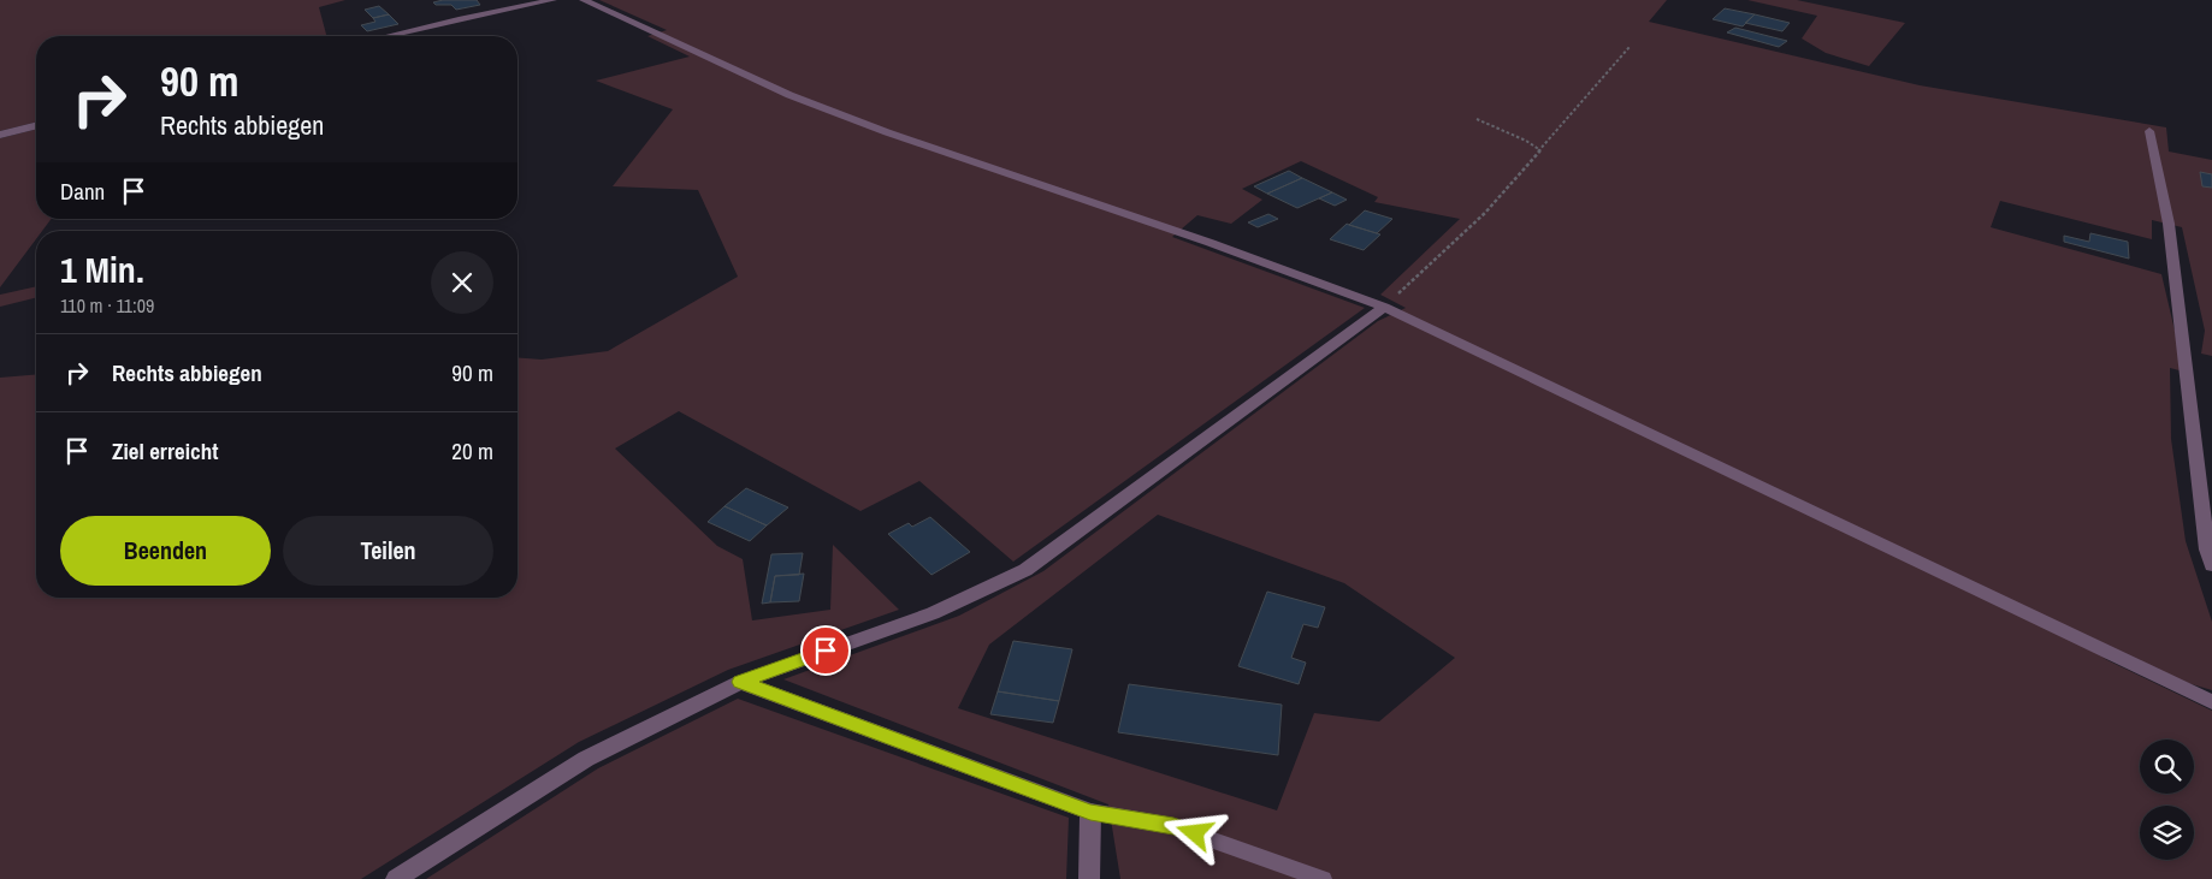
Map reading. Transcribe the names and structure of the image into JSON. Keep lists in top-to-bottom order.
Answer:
{
  "page": {
    "turn": ["90 m", "Rechts abbiegen"],
    "then": "Dann",
    "heading": ["1 Min.", "110 m · 11:09"],
    "list": [
      {
        "name": "Rechts abbiegen",
        "value": "90 m"
      },
      {
        "name": "Ziel erreicht",
        "value": "20 m"
      }
    ],
    "buttons": ["Beenden", "Teilen"]
  }
}
